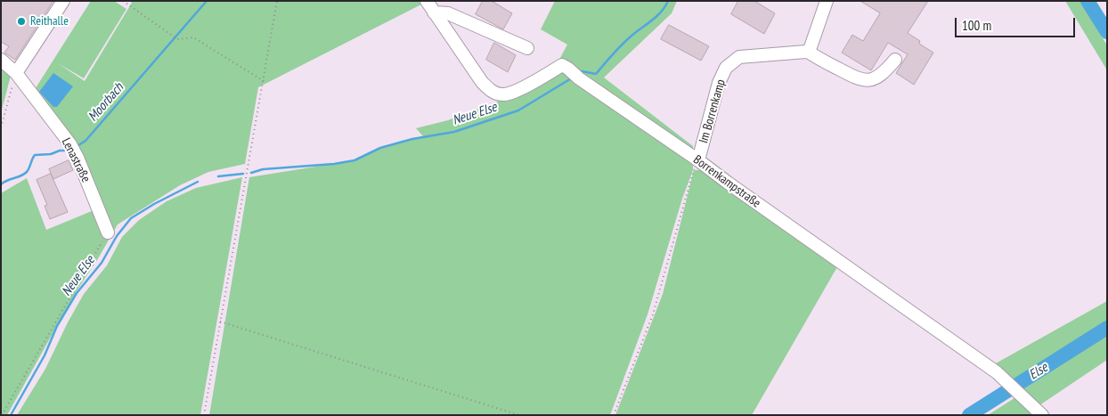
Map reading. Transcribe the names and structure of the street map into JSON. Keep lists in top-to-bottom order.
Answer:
{
  "streets": {
    "street": ["Im Borrenkamp", "Lenastraße", "Borrenkampstraße"]
  },
  "crossings": [
    ["Im Borrenkamp", "Borrenkampstraße"]
  ],
  "water": ["Moorbach", "Neue Else", "Else"],
  "places": ["Reithalle"],
  "scale_bar": "100 m"
}
